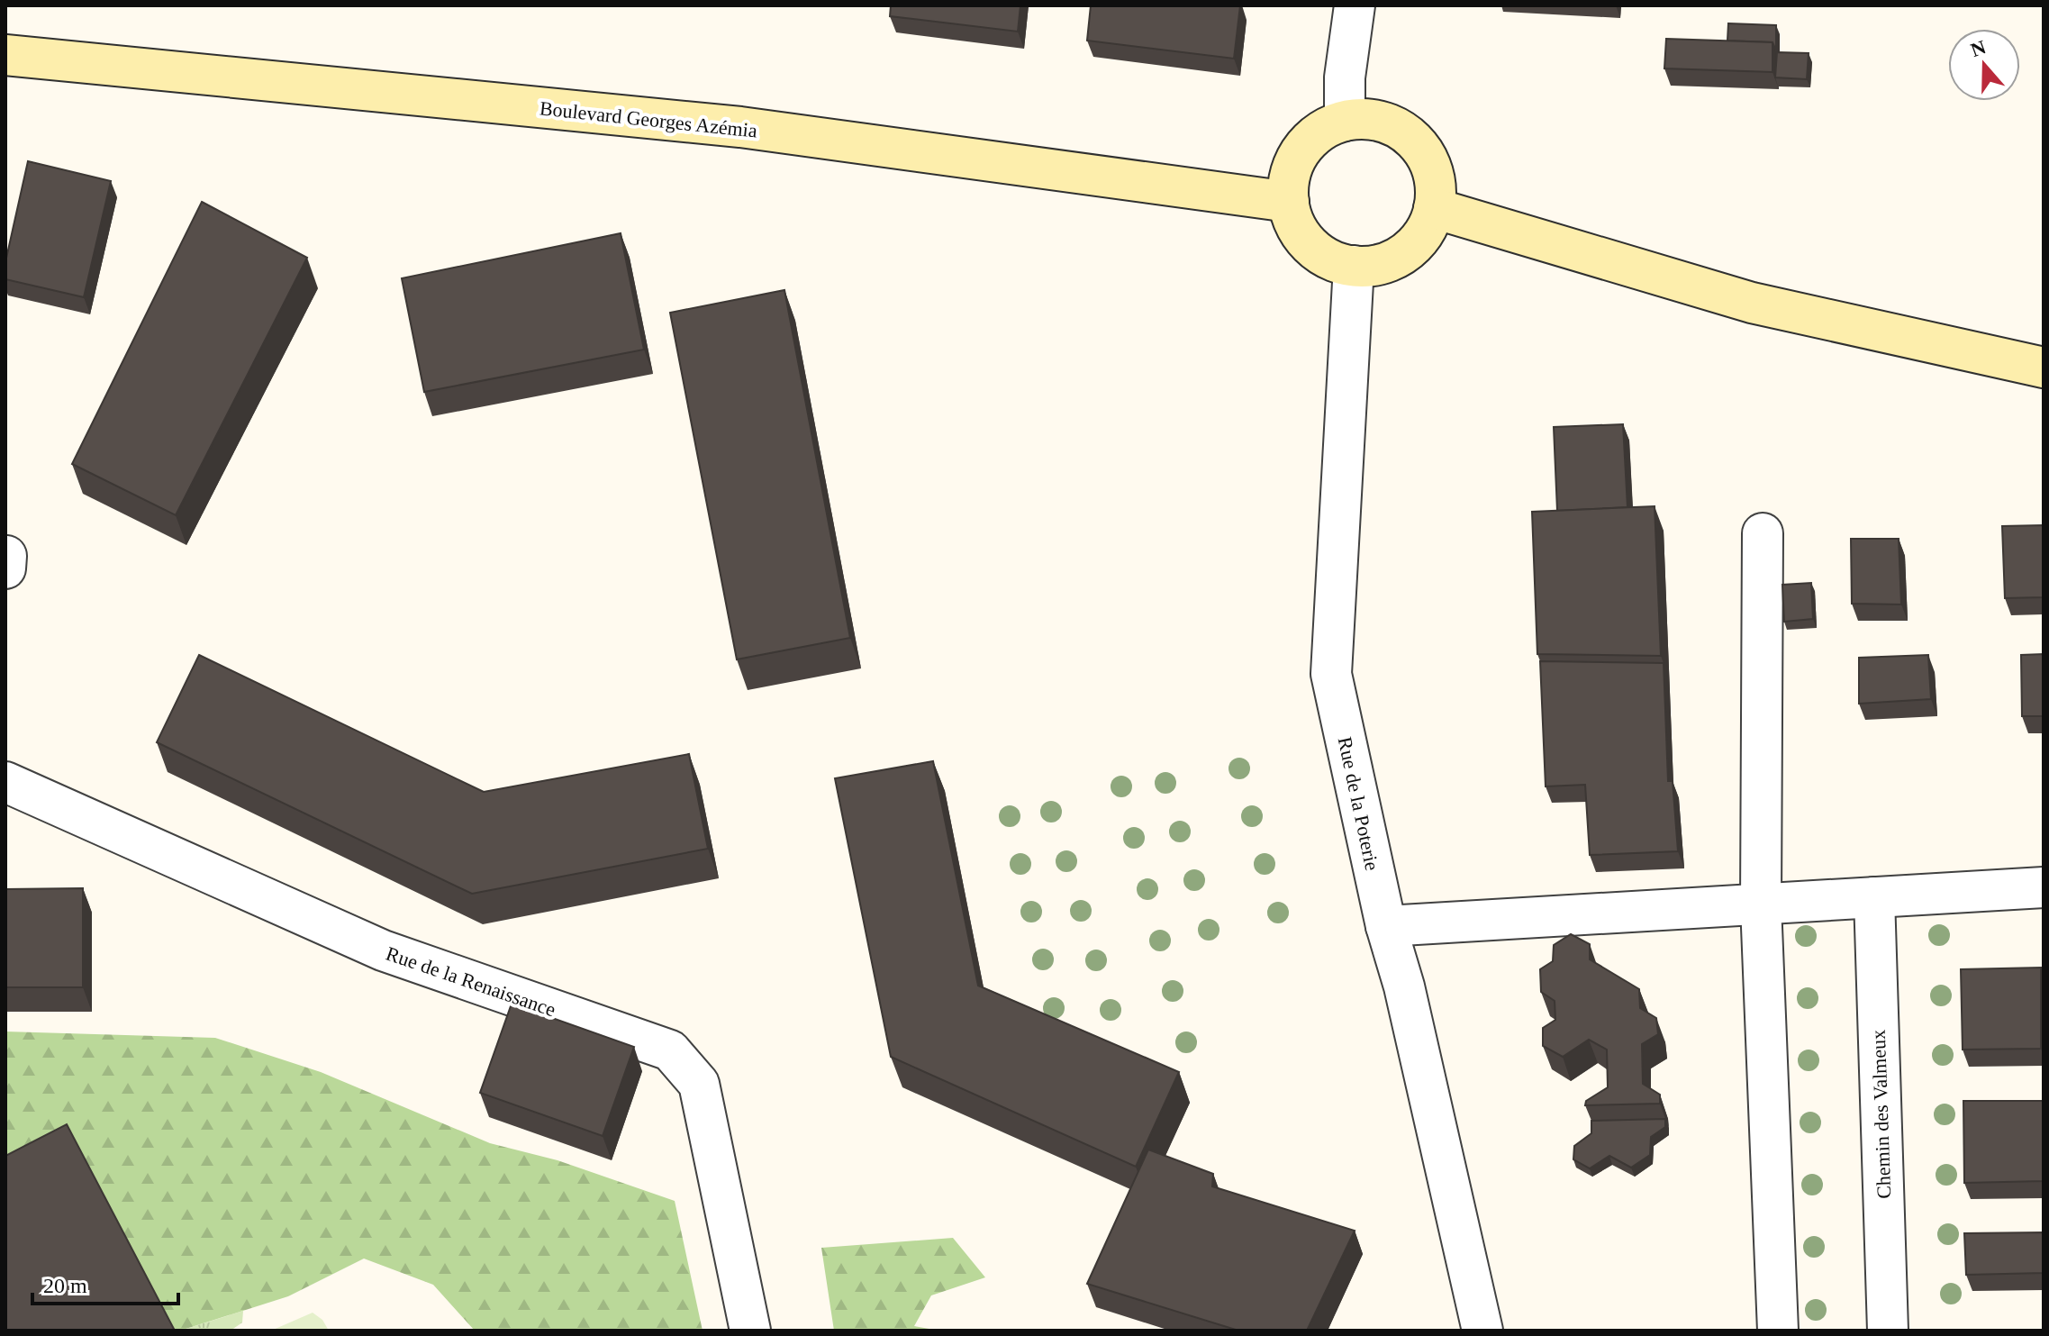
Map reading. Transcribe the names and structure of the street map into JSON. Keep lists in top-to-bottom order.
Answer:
{
  "streets": {
    "street": [
      "Boulevard Georges Azémia",
      "Rue de la Poterie",
      "Rue de la Renaissance",
      "Chemin des Valmeux"
    ]
  },
  "crossings": [
    ["Boulevard Georges Azémia", "Rue de la Poterie"]
  ],
  "scale_bar": "20 m",
  "north": "top"
}
